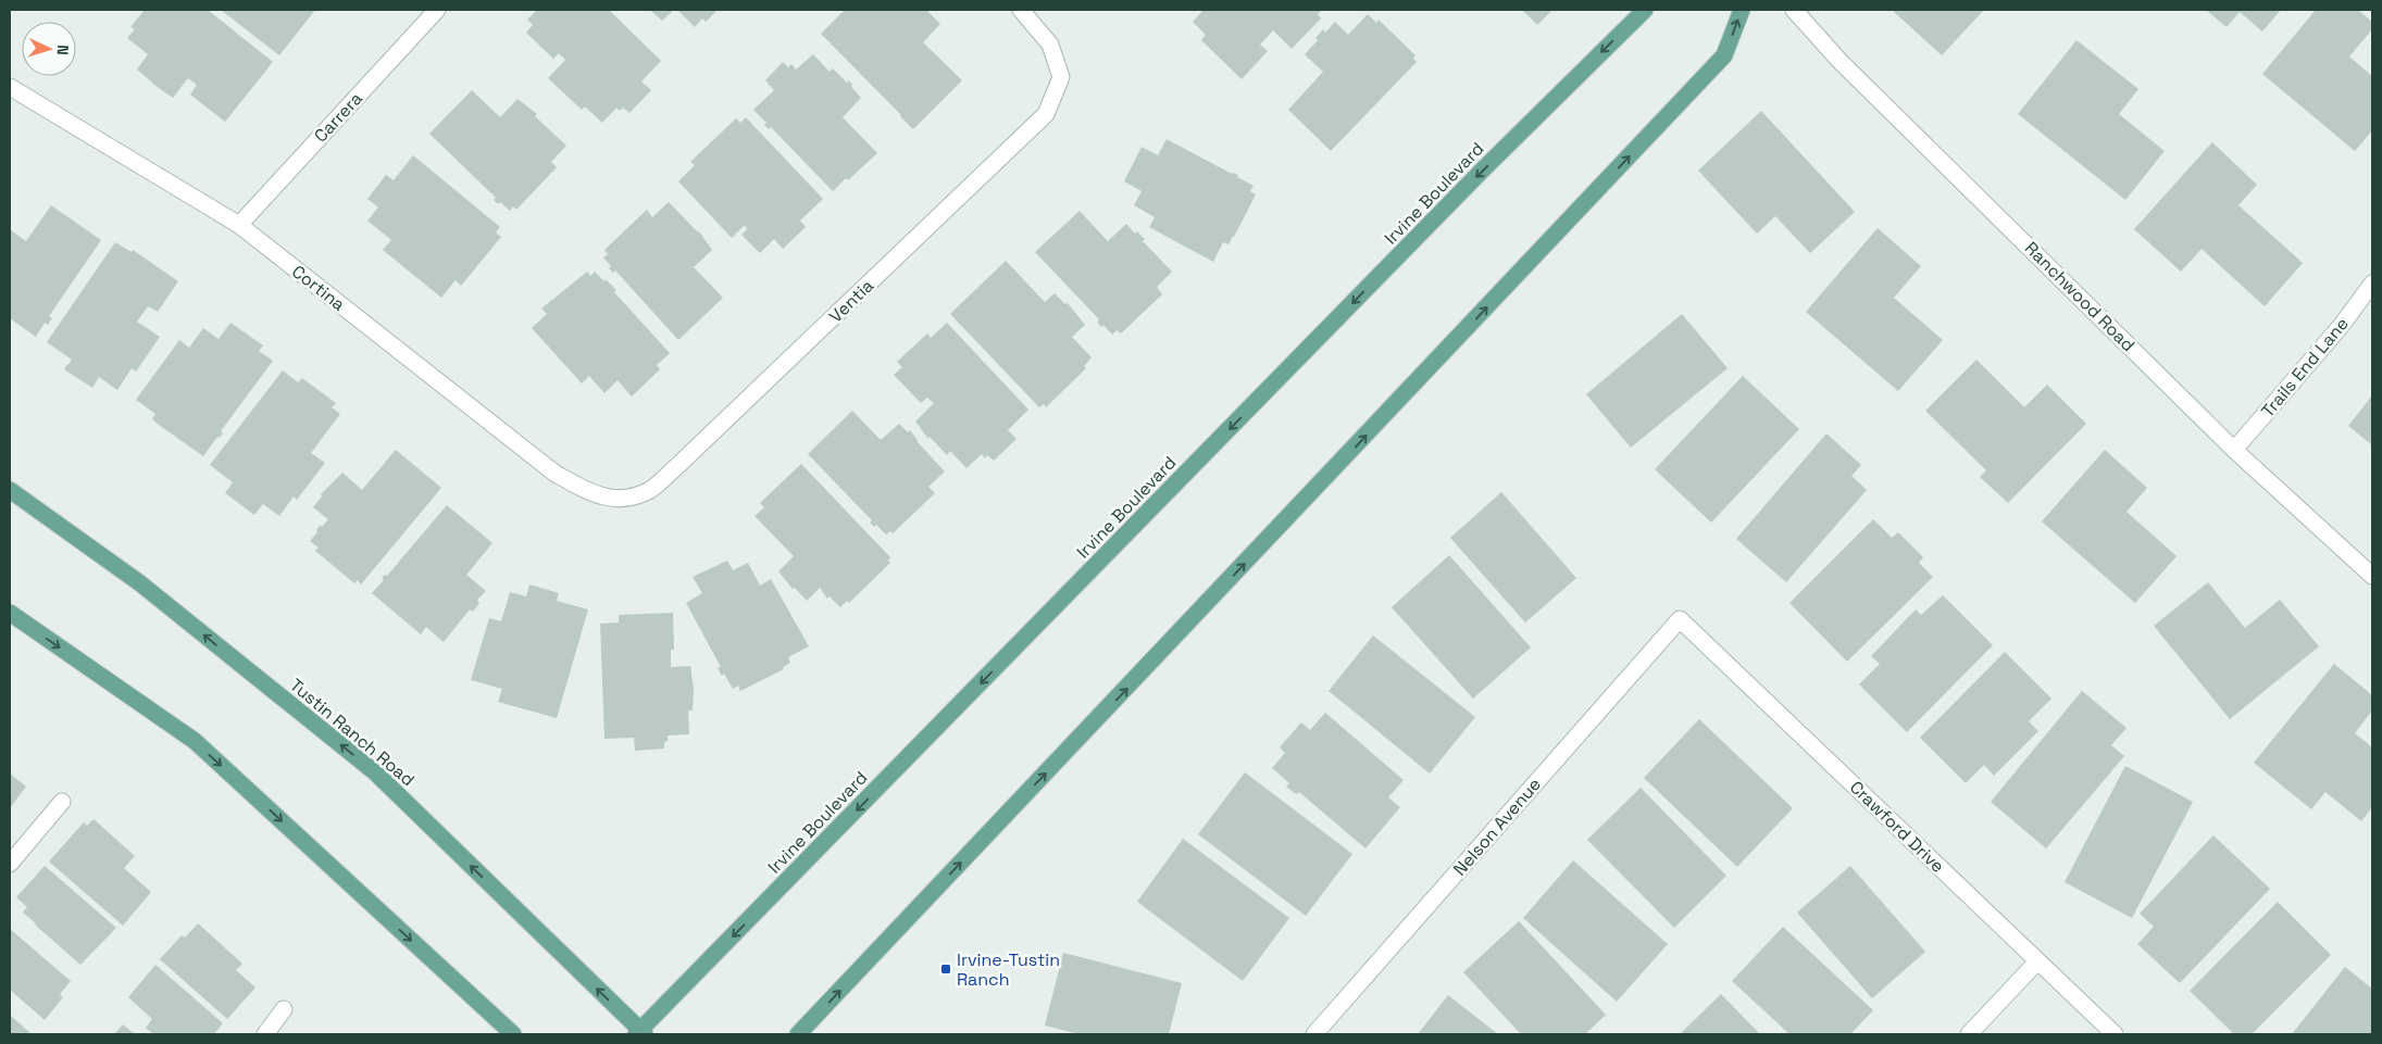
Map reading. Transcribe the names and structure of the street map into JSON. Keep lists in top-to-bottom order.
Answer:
{
  "streets": {
    "main road": ["Irvine Boulevard", "Tustin Ranch Road"],
    "street": [
      "Carrera",
      "Cortina",
      "Ranchwood Road",
      "Ventia",
      "Trails End Lane",
      "Nelson Avenue",
      "Crawford Drive"
    ]
  },
  "crossings": [
    ["Carrera", "Cortina"],
    ["Irvine Boulevard", "Tustin Ranch Road"],
    ["Cortina", "Ventia"],
    ["Ranchwood Road", "Trails End Lane"],
    ["Nelson Avenue", "Crawford Drive"]
  ],
  "places": {
    "transit": ["Irvine-Tustin Ranch"]
  },
  "north": "right"
}
